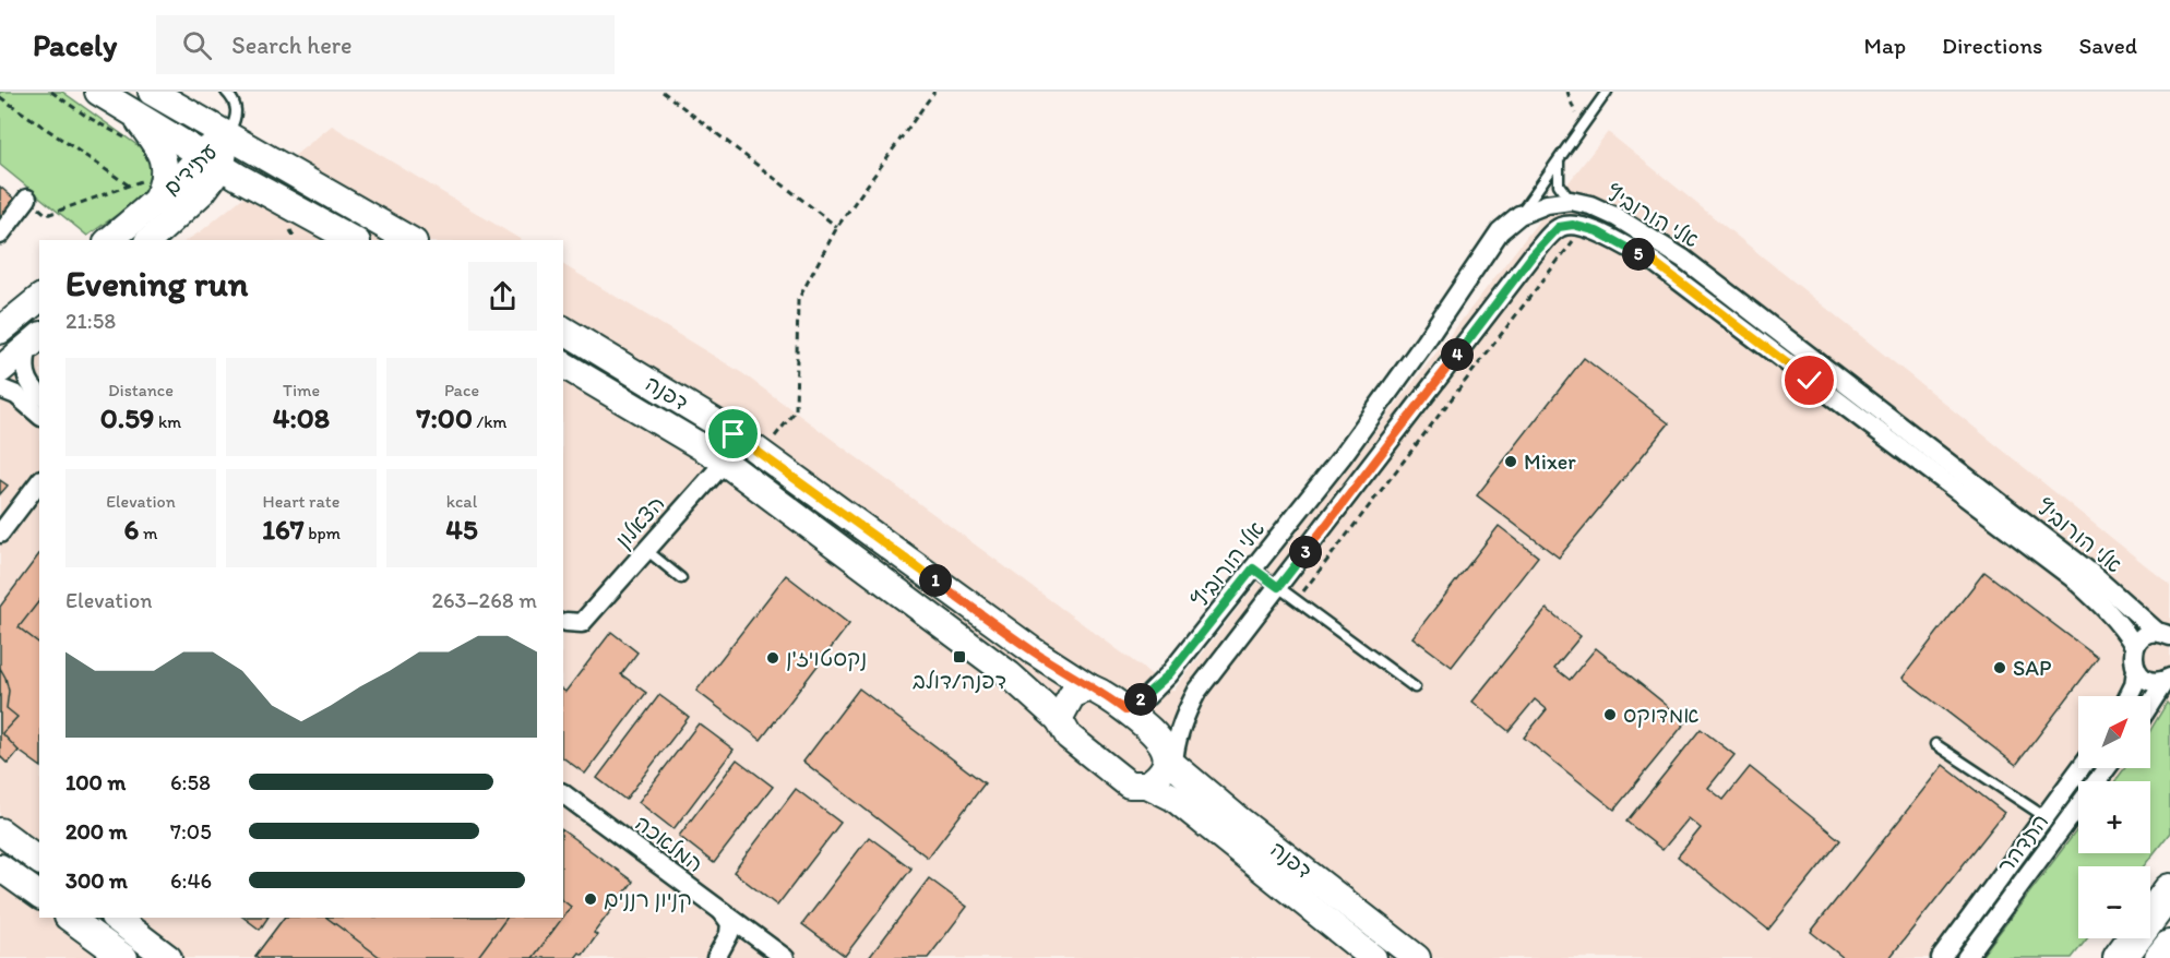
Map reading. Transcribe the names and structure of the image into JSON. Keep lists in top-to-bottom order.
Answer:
{
  "streets": {
    "street": [
      "עתידים",
      "אלי הורוביץ",
      "דפנה",
      "הצאלון",
      "המלאכה",
      "התדהר"
    ]
  },
  "crossings": [
    ["אלי הורוביץ", "דפנה"],
    ["דפנה", "הצאלון"]
  ],
  "places": {
    "other": [
      "Mixer",
      "נקסטויז'ן",
      "SAP",
      "אמדוקס",
      "קניון רננים"
    ],
    "transit": ["דפנה/דולב"]
  },
  "north": "top right",
  "page": {
    "header": "Pacely",
    "search": "Search here",
    "nav": ["Map", "Directions", "Saved"],
    "pins": [
      "5",
      "4",
      "3",
      "1",
      "2"
    ],
    "heading": ["Evening run", "21:58"],
    "stats": [
      ["Distance", "0.59 km"],
      ["Time", "4:08"],
      ["Pace", "7:00 /km"],
      ["Elevation", "6 m"],
      ["Heart rate", "167 bpm"],
      ["kcal", "45"]
    ],
    "chart": ["Elevation", "263–268 m"],
    "map_buttons": ["+", "−"],
    "list": [
      {
        "name": "100 m",
        "note": "6:58"
      },
      {
        "name": "200 m",
        "note": "7:05"
      },
      {
        "name": "300 m",
        "note": "6:46"
      }
    ]
  }
}
